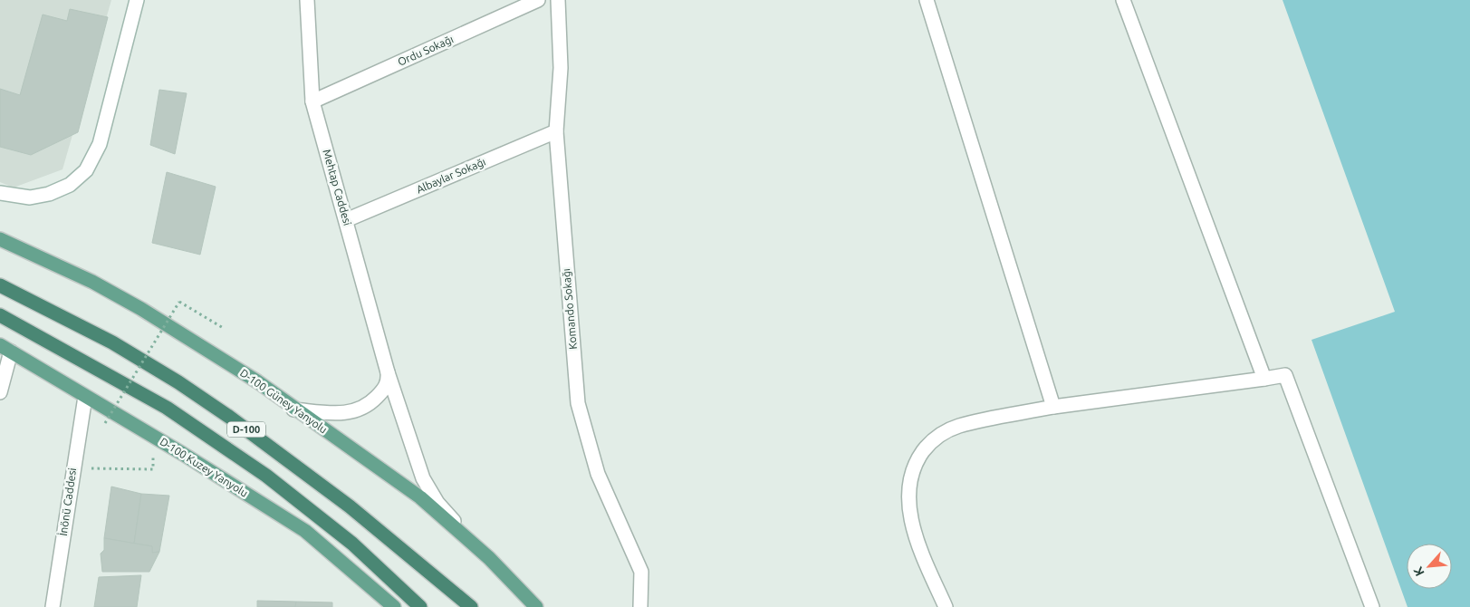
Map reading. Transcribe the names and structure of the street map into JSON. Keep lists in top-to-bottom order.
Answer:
{
  "streets": {
    "highway": ["D-100"],
    "main road": ["D-100 Güney Yanyolu", "D-100 Kuzey Yanyolu"],
    "street": [
      "Ordu Sokağı",
      "Albaylar Sokağı",
      "Mehtap Caddesi",
      "Komando Sokağı",
      "İnönü Caddesi"
    ]
  },
  "crossings": [
    ["Ordu Sokağı", "Mehtap Caddesi"],
    ["Albaylar Sokağı", "Mehtap Caddesi"],
    ["Albaylar Sokağı", "Komando Sokağı"],
    ["Mehtap Caddesi", "D-100 Güney Yanyolu"],
    ["D-100 Kuzey Yanyolu", "İnönü Caddesi"]
  ],
  "north": "bottom left"
}
